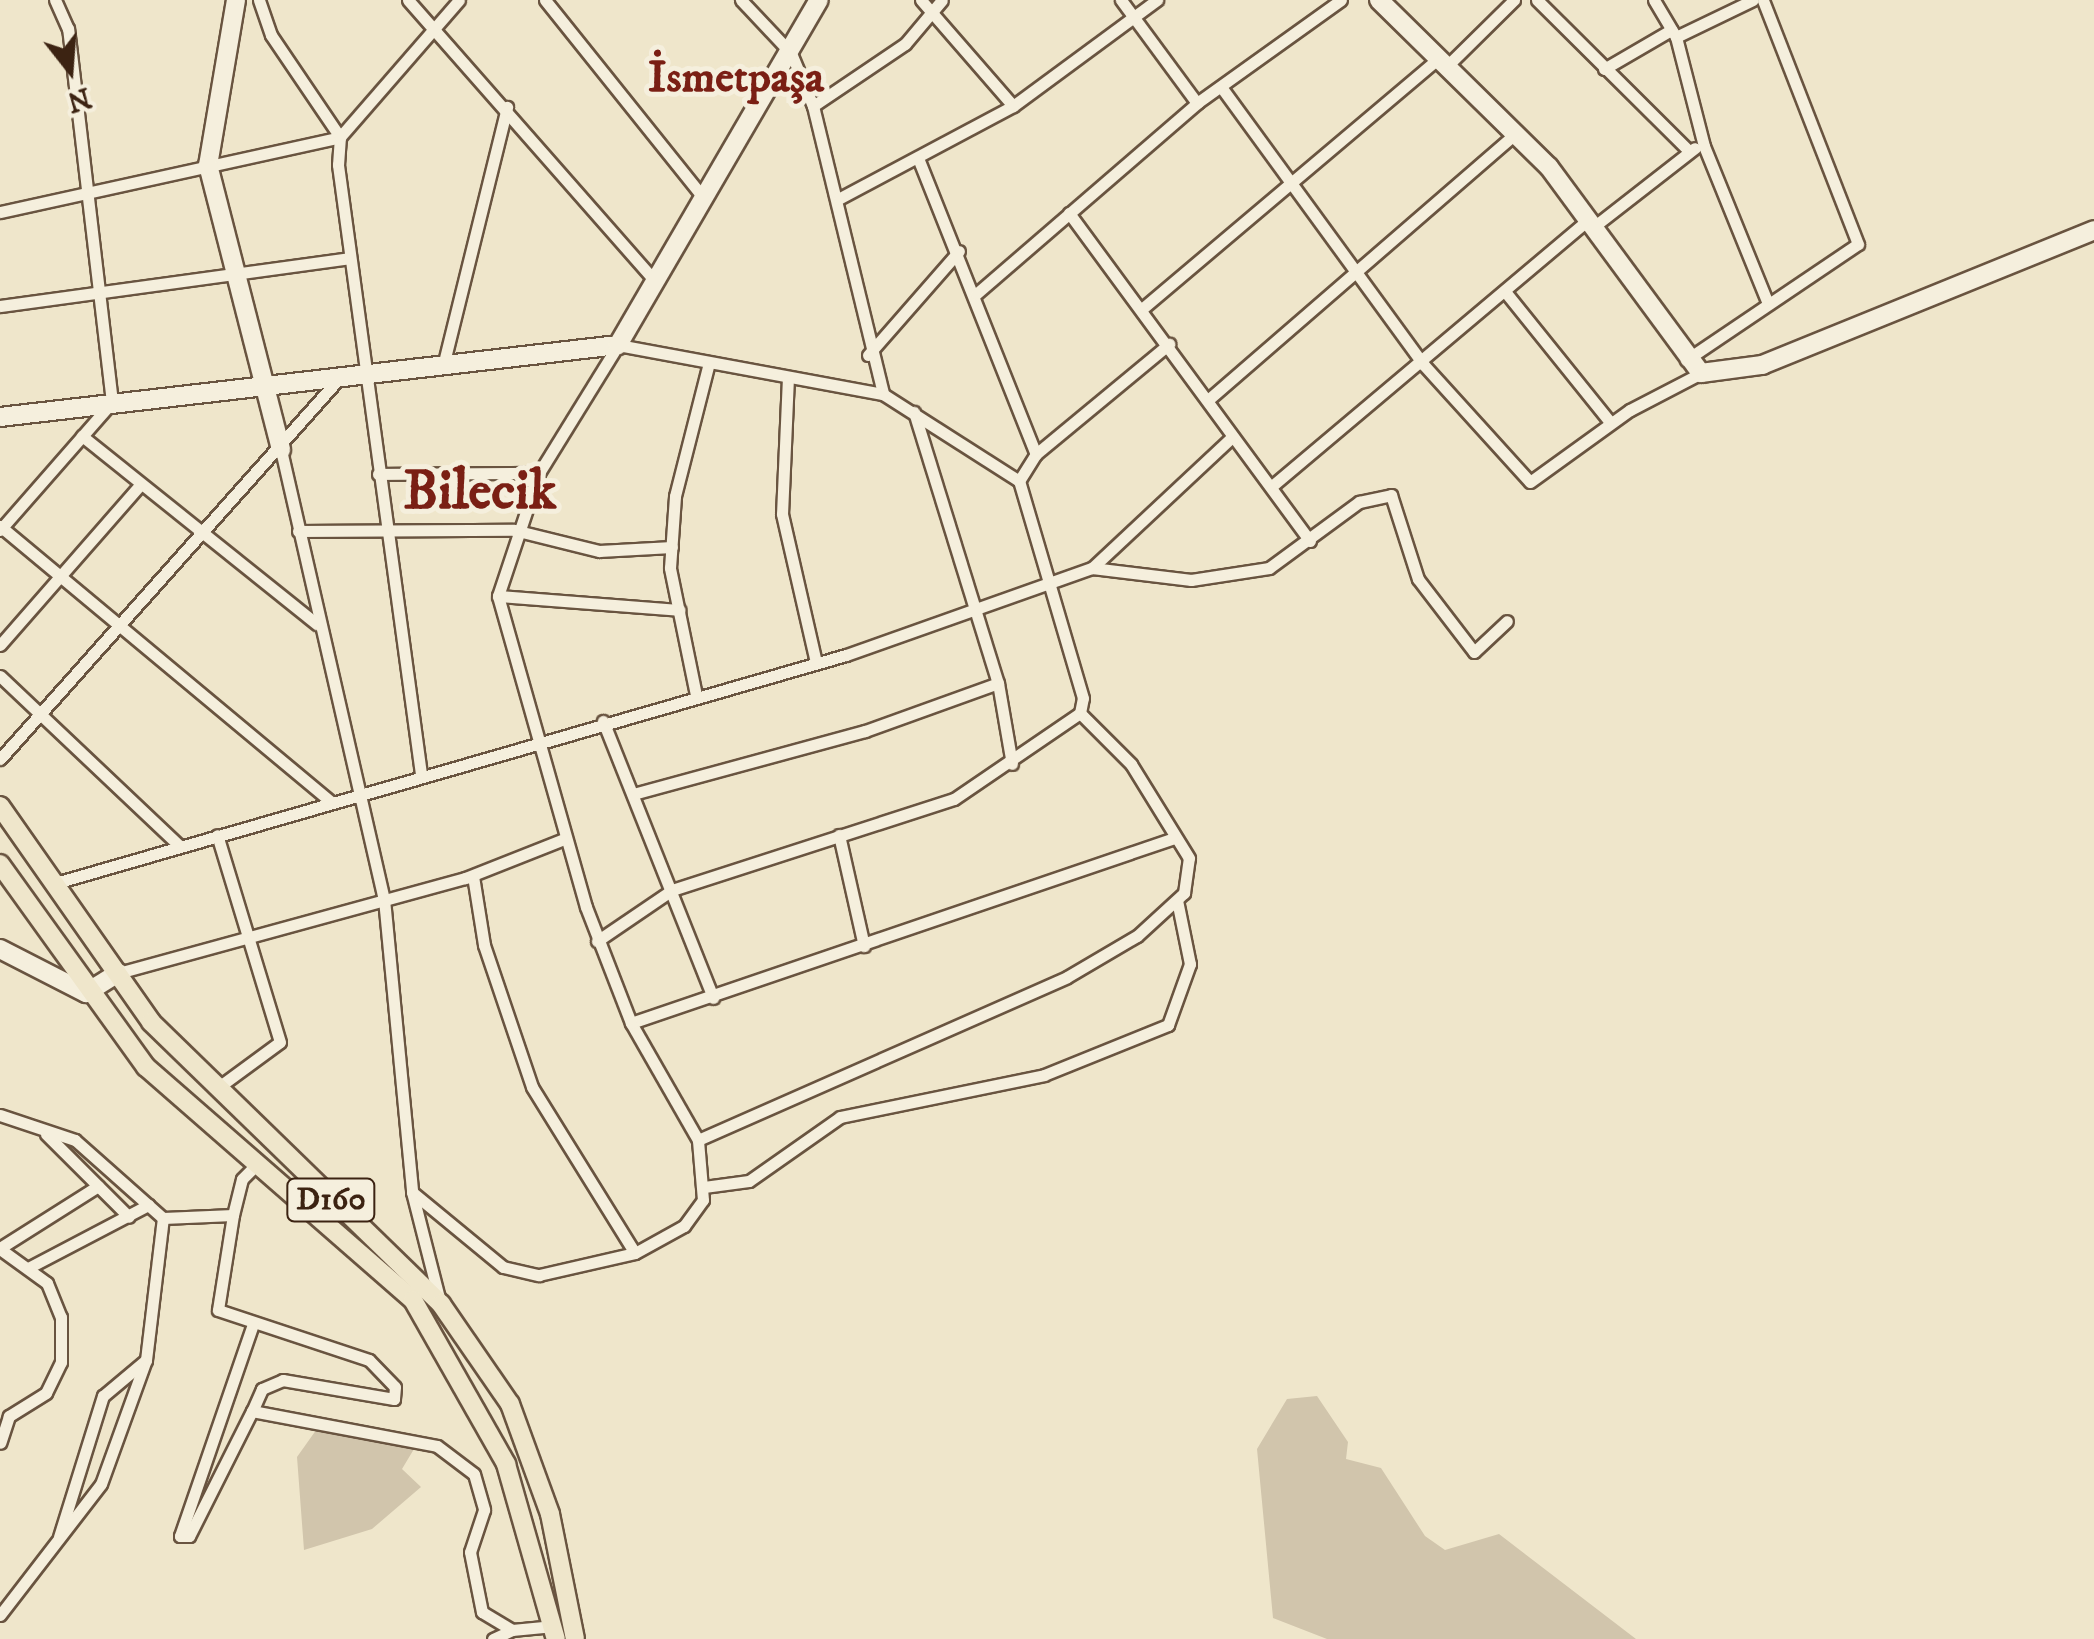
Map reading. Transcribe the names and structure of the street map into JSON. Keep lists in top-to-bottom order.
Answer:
{
  "streets": {
    "main road": ["D160"]
  },
  "districts": ["İsmetpaşa", "Bilecik"],
  "north": "bottom"
}
